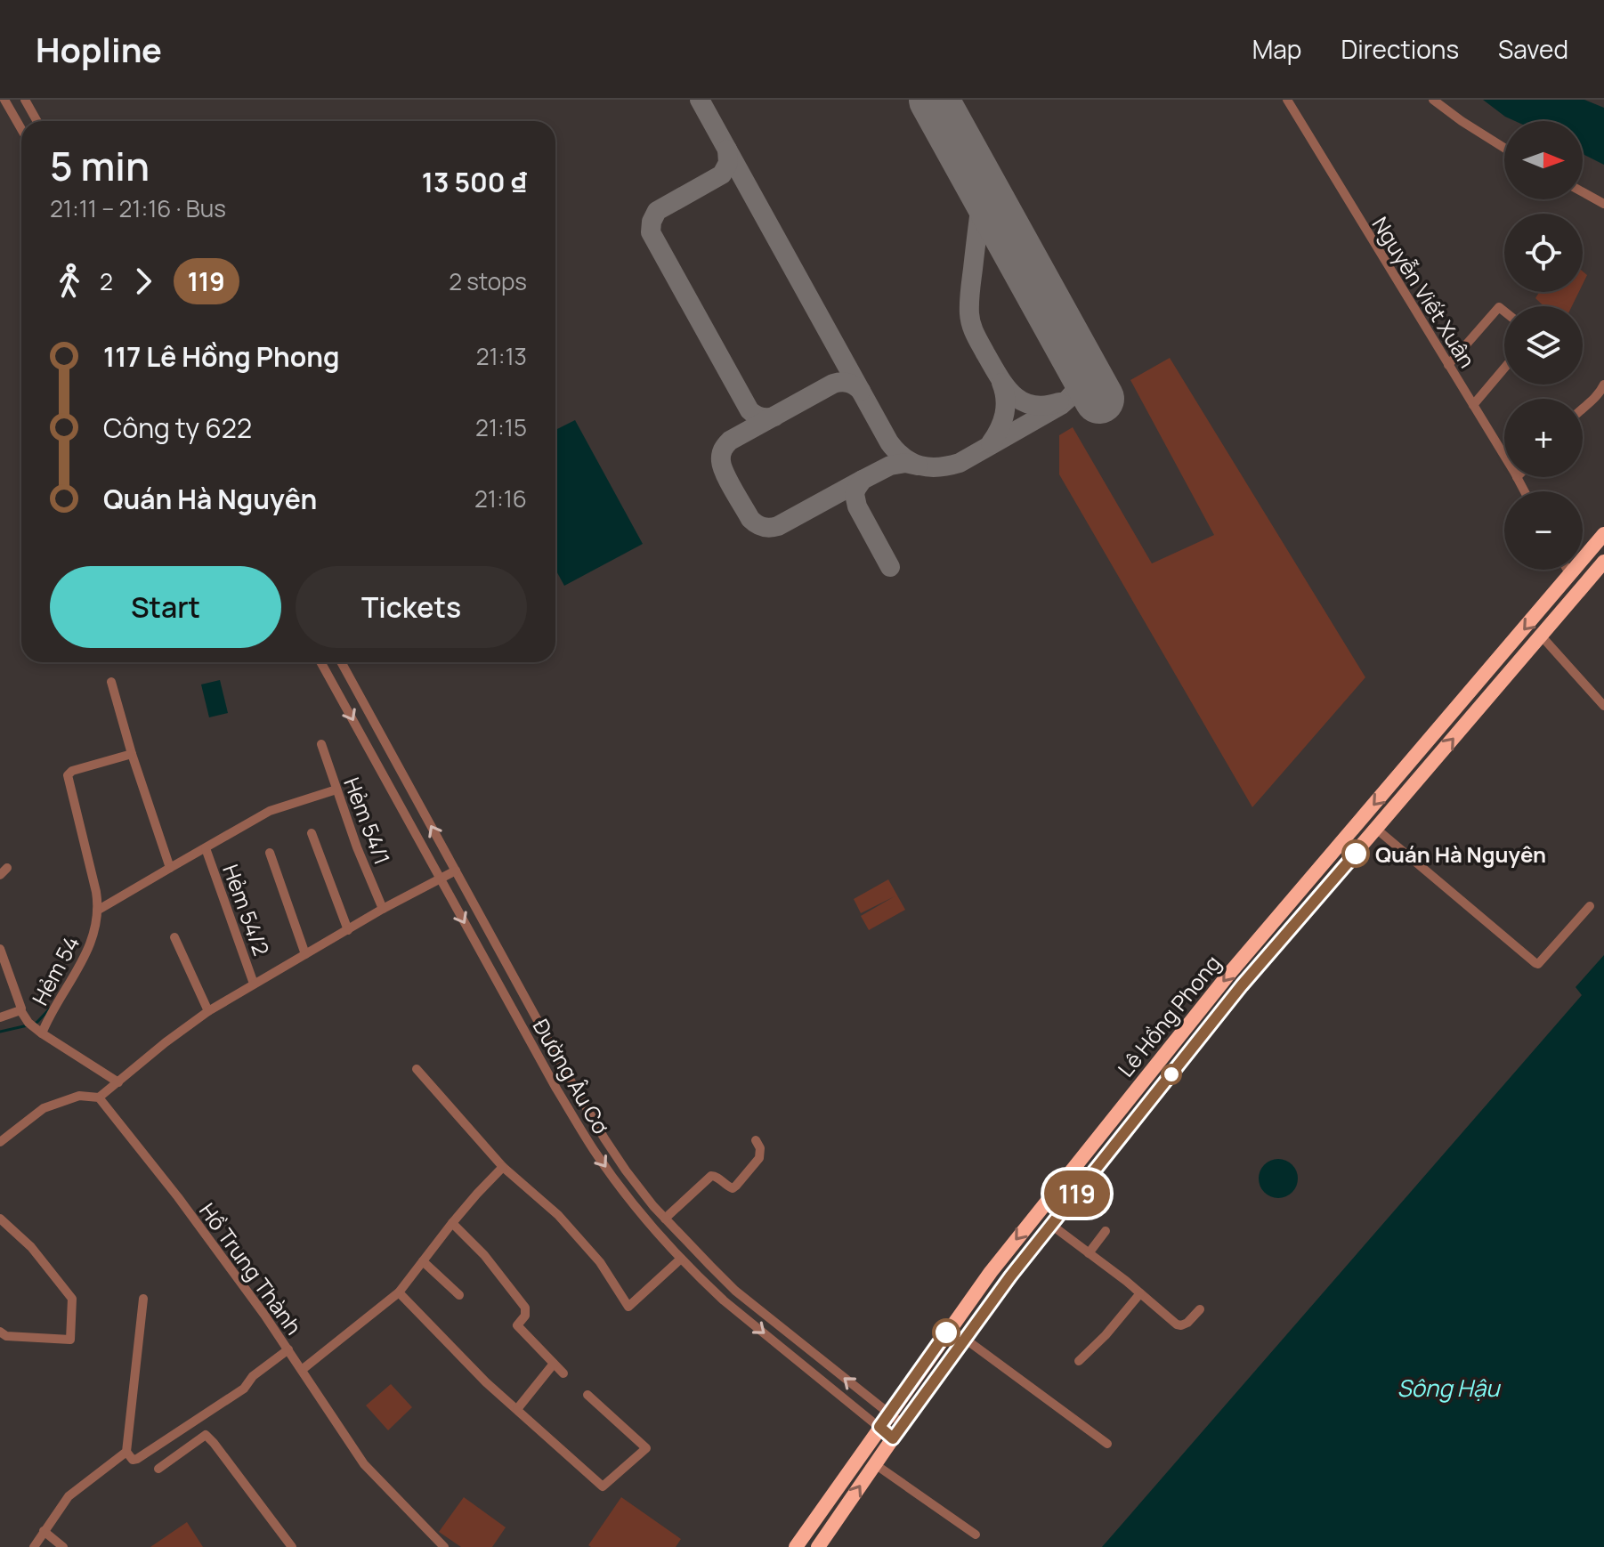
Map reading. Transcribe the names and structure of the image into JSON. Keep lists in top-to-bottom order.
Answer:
{
  "streets": {
    "highway": ["Lê Hồng Phong"],
    "street": [
      "Nguyễn Viết Xuân",
      "Hẻm 54/1",
      "Hẻm 54/2",
      "Hẻm 54",
      "Đường Âu Cơ",
      "Hồ Trung Thành"
    ]
  },
  "crossings": [
    ["Lê Hồng Phong", "Đường Âu Cơ"]
  ],
  "water": ["Sông Hậu"],
  "places": ["Quán Hà Nguyên"],
  "lines": ["bus line 119"],
  "north": "right",
  "page": {
    "header": "Hopline",
    "nav": ["Map", "Directions", "Saved"],
    "on_map": "119",
    "map_buttons": ["+", "−"],
    "heading": ["5 min", "21:11 – 21:16 · Bus", "13 500 ₫"],
    "legs": ["2", "119", "2 stops"],
    "list": [
      {
        "name": "117 Lê Hồng Phong",
        "value": "21:13"
      },
      {
        "name": "Công ty 622",
        "value": "21:15"
      },
      {
        "name": "Quán Hà Nguyên",
        "value": "21:16"
      }
    ],
    "buttons": ["Start", "Tickets"]
  }
}
